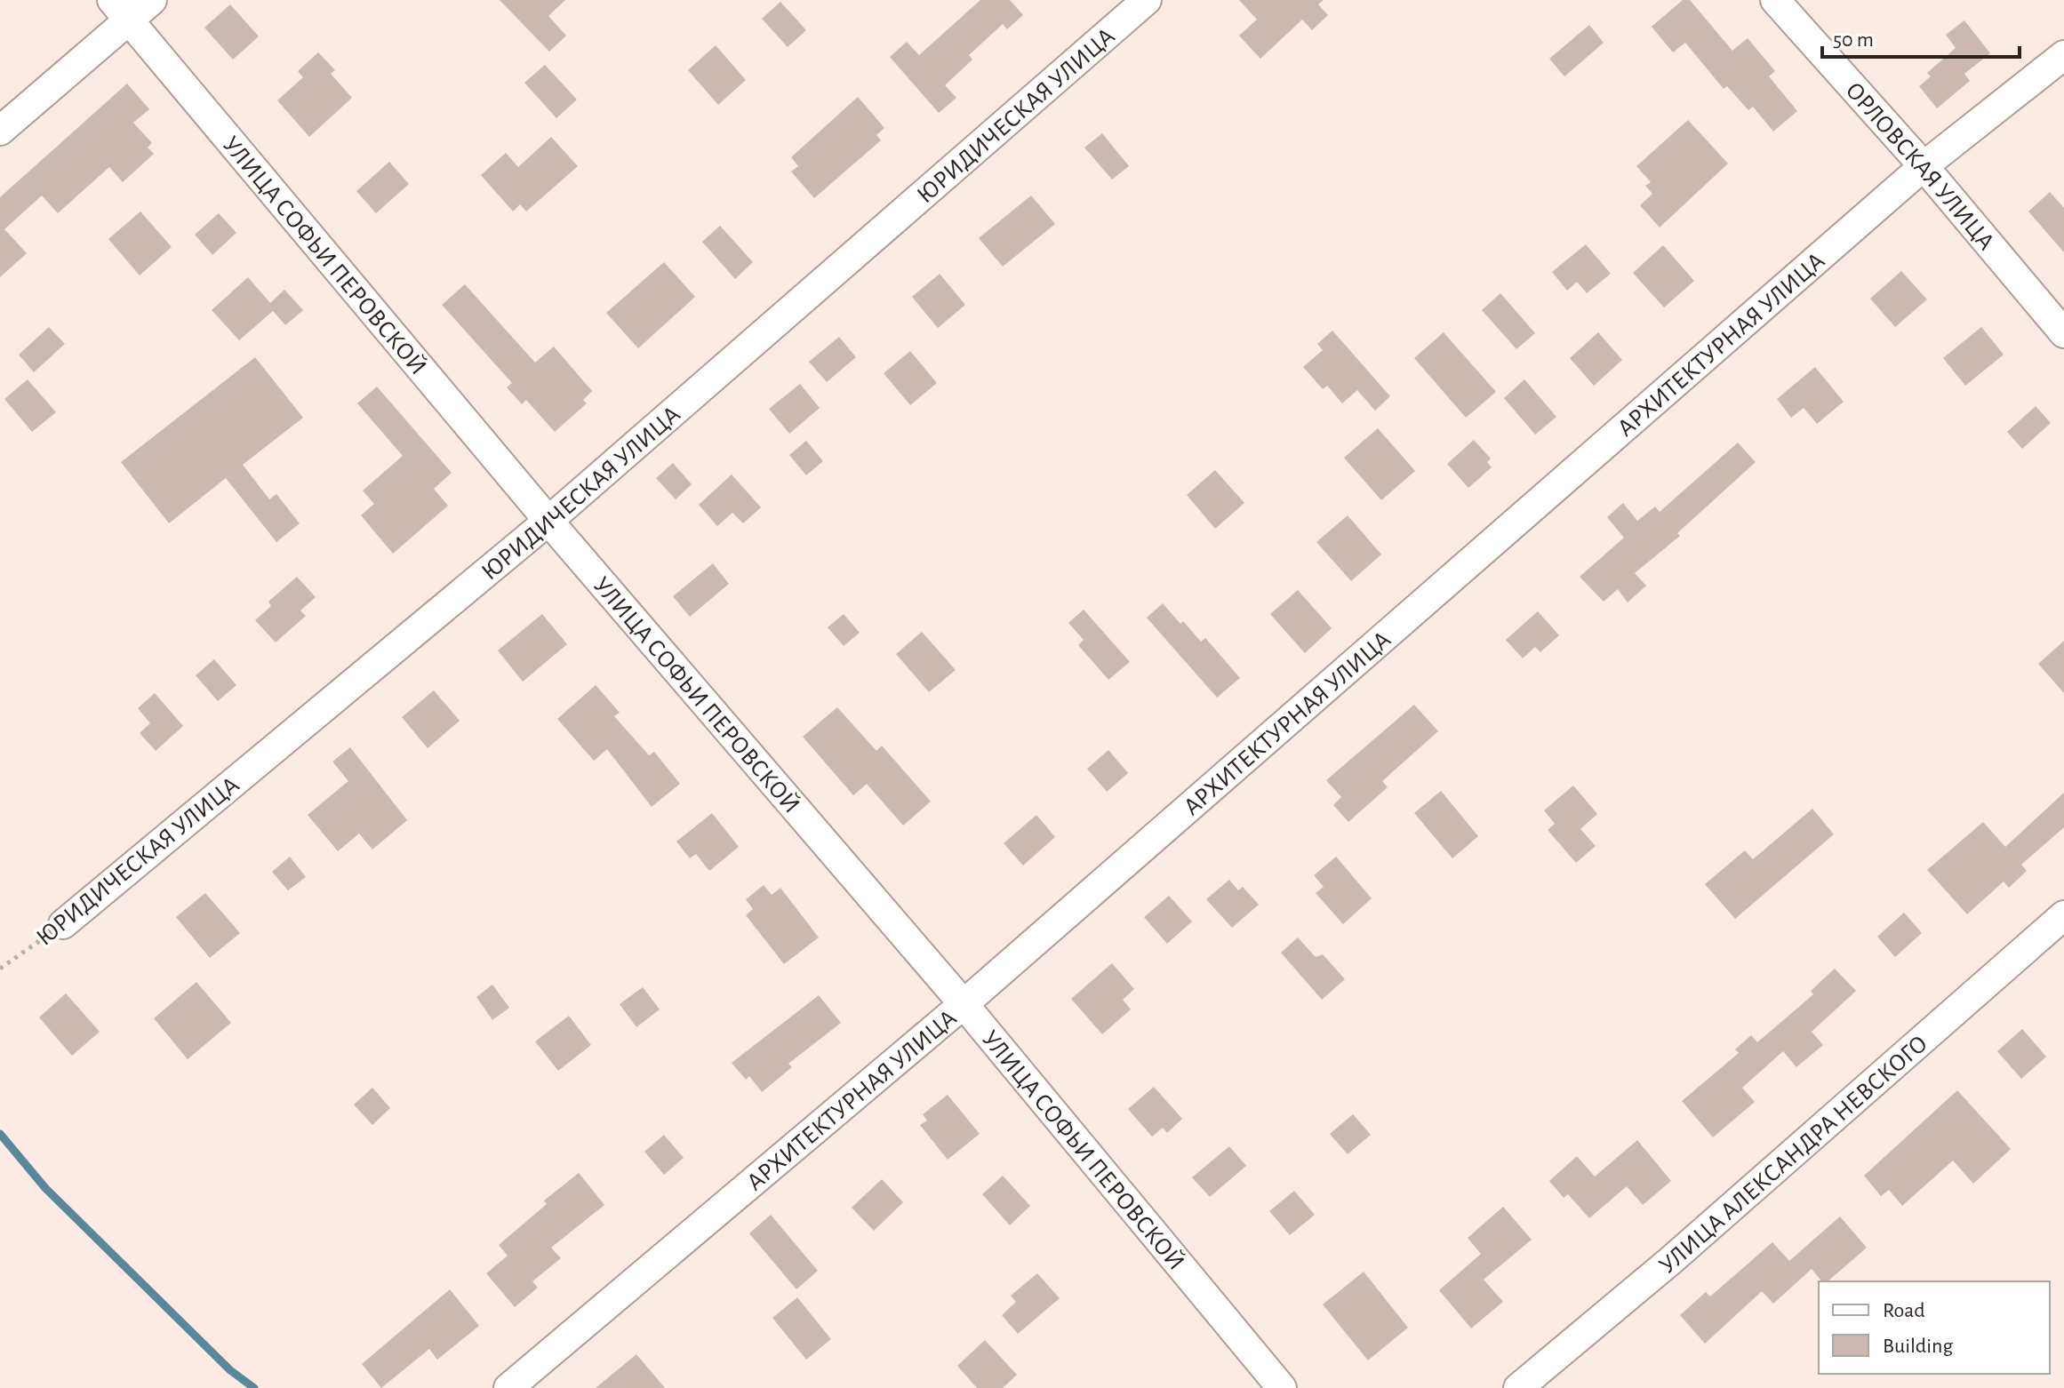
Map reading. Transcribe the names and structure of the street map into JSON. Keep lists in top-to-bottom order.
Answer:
{
  "streets": {
    "street": [
      "ЮРИДИЧЕСКАЯ УЛИЦА",
      "ОРЛОВСКАЯ УЛИЦА",
      "УЛИЦА СОФЬИ ПЕРОВСКОЙ",
      "АРХИТЕКТУРНАЯ УЛИЦА",
      "УЛИЦА АЛЕКСАНДРА НЕВСКОГО"
    ]
  },
  "crossings": [
    ["ЮРИДИЧЕСКАЯ УЛИЦА", "УЛИЦА СОФЬИ ПЕРОВСКОЙ"],
    ["ОРЛОВСКАЯ УЛИЦА", "АРХИТЕКТУРНАЯ УЛИЦА"],
    ["УЛИЦА СОФЬИ ПЕРОВСКОЙ", "АРХИТЕКТУРНАЯ УЛИЦА"]
  ],
  "legend": ["Road", "Building"],
  "scale_bar": "50 m"
}
